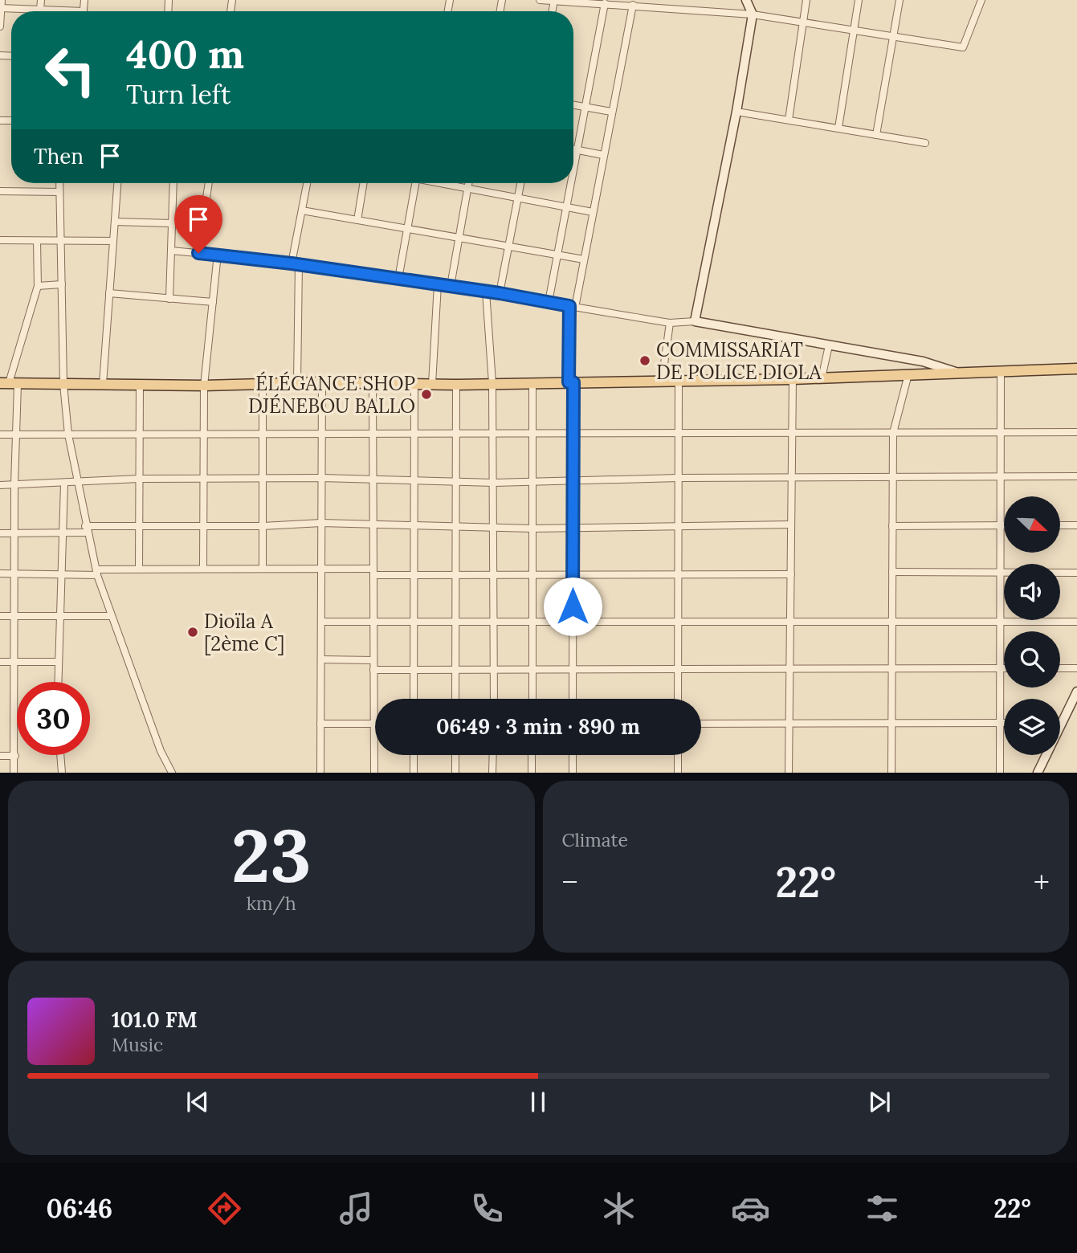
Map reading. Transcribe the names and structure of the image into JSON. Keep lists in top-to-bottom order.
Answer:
{
  "places": ["COMMISSARIAT DE POLICE DIOLA", "ÉLÉGANCE SHOP DJÉNEBOU BALLO", "Dioïla A [2ème C]"],
  "north": "bottom right",
  "page": {
    "turn": ["400 m", "Turn left"],
    "then": "Then",
    "limit": "30",
    "trip": "06:49 · 3 min · 890 m",
    "tile": [
      ["23", "km/h"],
      "Climate"
    ],
    "heat": ["−", "22°", "+"],
    "song": ["101.0 FM", "Music"],
    "tabs": ["06:46", "22°"]
  }
}
